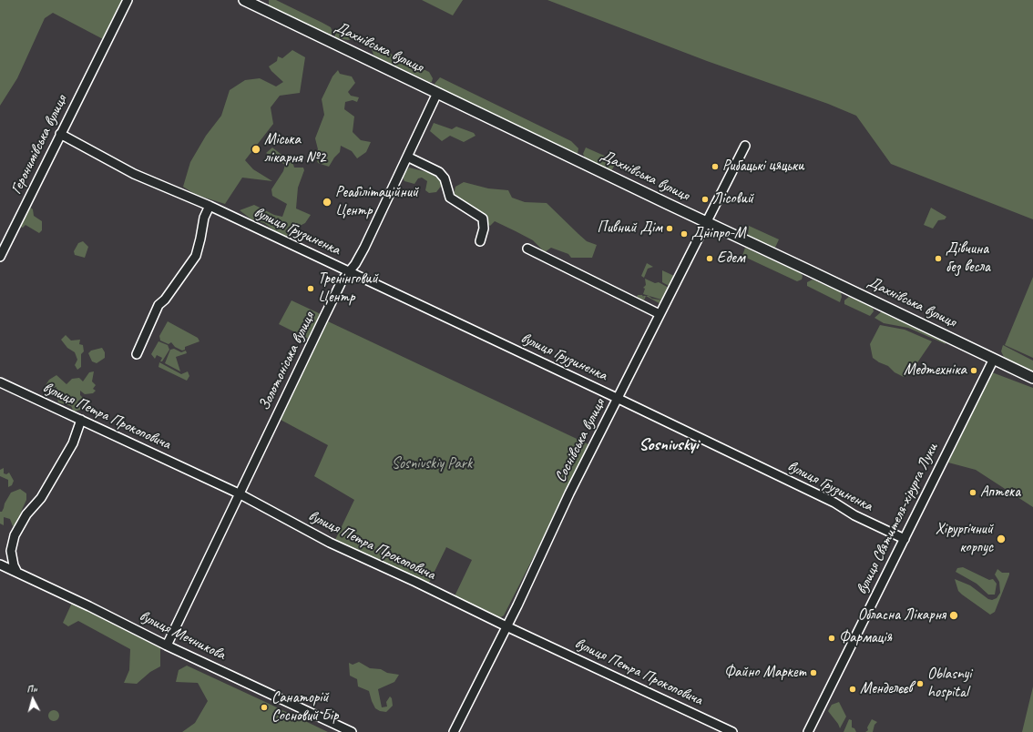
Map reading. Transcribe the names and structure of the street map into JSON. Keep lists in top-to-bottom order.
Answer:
{
  "streets": {
    "main road": ["Дахнівська вулиця"],
    "street": [
      "Геронимівська вулиця",
      "вулиця Грузиненка",
      "Золотоніська вулиця",
      "вулиця Петра Прокоповича",
      "Соснівська вулиця",
      "вулиця Святителя-хірурга Луки",
      "вулиця Мечникова"
    ]
  },
  "crossings": [
    ["Дахнівська вулиця", "Золотоніська вулиця"],
    ["Дахнівська вулиця", "Соснівська вулиця"],
    ["Дахнівська вулиця", "вулиця Святителя-хірурга Луки"],
    ["Геронимівська вулиця", "вулиця Грузиненка"],
    ["вулиця Грузиненка", "Золотоніська вулиця"],
    ["вулиця Грузиненка", "Соснівська вулиця"],
    ["вулиця Грузиненка", "вулиця Святителя-хірурга Луки"],
    ["Золотоніська вулиця", "вулиця Петра Прокоповича"],
    ["Золотоніська вулиця", "вулиця Мечникова"],
    ["вулиця Петра Прокоповича", "Соснівська вулиця"]
  ],
  "districts": ["Sosnivskyi"],
  "parks": ["Sosnivskiy Park"],
  "places": [
    "Міська лікарня №2",
    "Рибацькі цяцьки",
    "Лісовий",
    "Реабілітаційний Центр",
    "Пивний Дім",
    "Дніпро-М",
    "Едем",
    "Дівчина без весла",
    "Тренінговий Центр",
    "Медтехніка",
    "Аптека",
    "Хірургічний корпус",
    "Обласна Лікарня",
    "Фармація",
    "Файно Маркет",
    "Oblasnyi hospital",
    "Менделєєв",
    "Санаторій Сосновий Бір"
  ],
  "north": "top"
}
